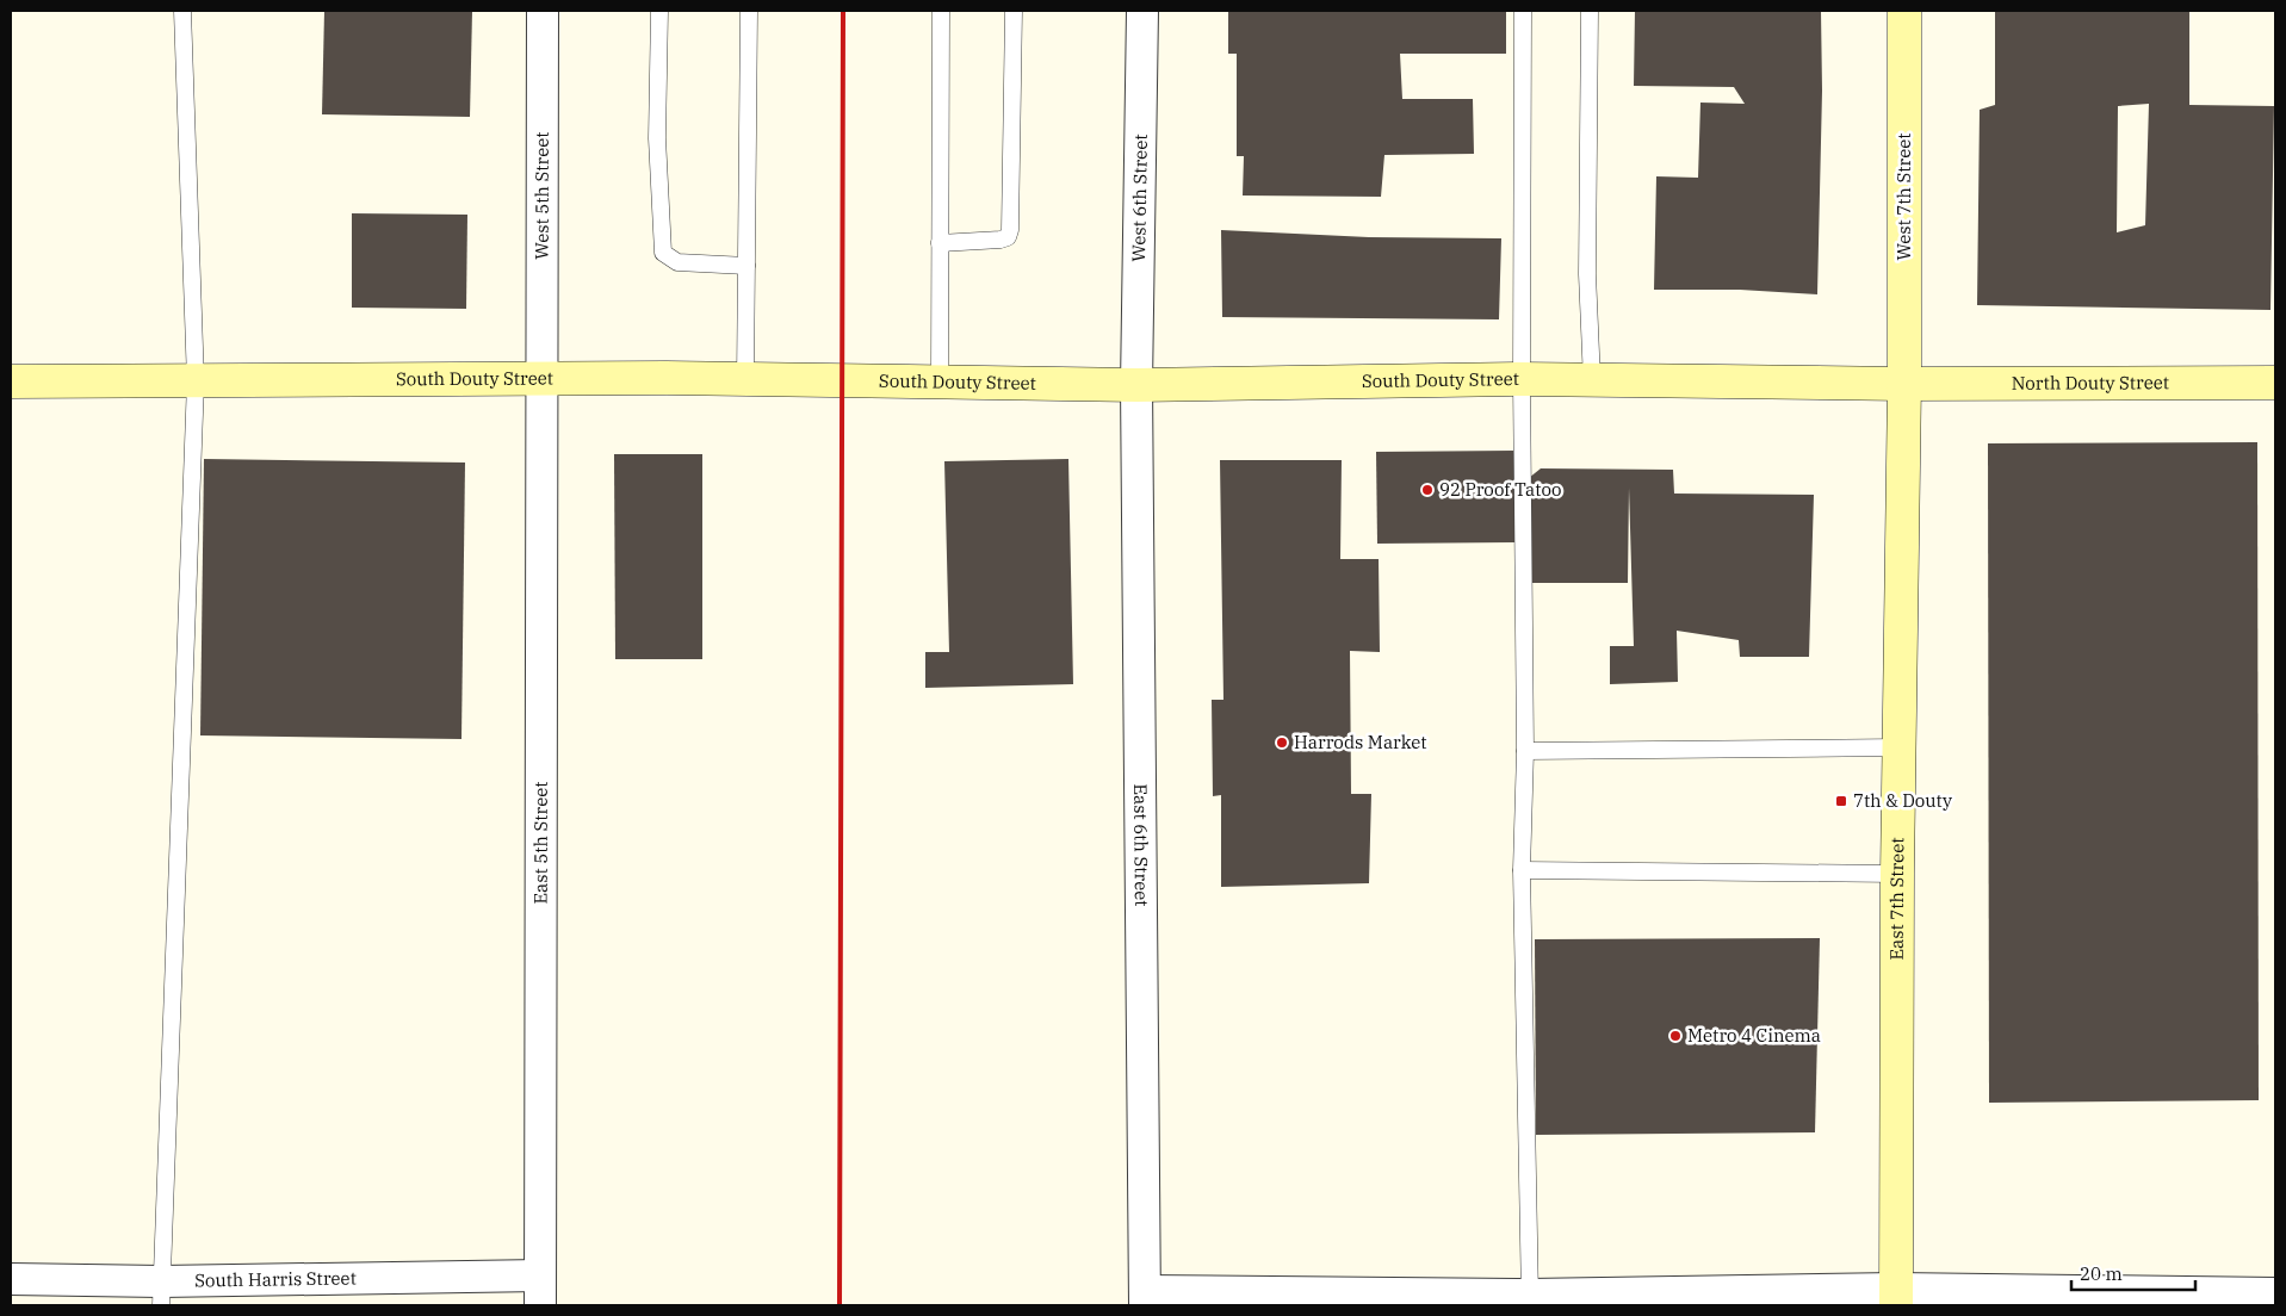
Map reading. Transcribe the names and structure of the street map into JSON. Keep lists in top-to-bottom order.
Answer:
{
  "streets": {
    "street": [
      "West 5th Street",
      "West 7th Street",
      "West 6th Street",
      "South Douty Street",
      "North Douty Street",
      "East 5th Street",
      "East 6th Street",
      "East 7th Street",
      "South Harris Street"
    ]
  },
  "crossings": [
    ["West 5th Street", "South Douty Street"],
    ["West 5th Street", "East 5th Street"],
    ["West 7th Street", "South Douty Street"],
    ["West 7th Street", "North Douty Street"],
    ["West 7th Street", "East 7th Street"],
    ["West 6th Street", "South Douty Street"],
    ["West 6th Street", "East 6th Street"],
    ["South Douty Street", "North Douty Street"],
    ["South Douty Street", "East 5th Street"],
    ["South Douty Street", "East 6th Street"],
    ["South Douty Street", "East 7th Street"],
    ["North Douty Street", "East 7th Street"],
    ["East 5th Street", "South Harris Street"]
  ],
  "places": {
    "other": ["92 Proof Tatoo", "Harrods Market", "Metro 4 Cinema"],
    "transit": ["7th & Douty"]
  },
  "scale_bar": "20 m"
}
